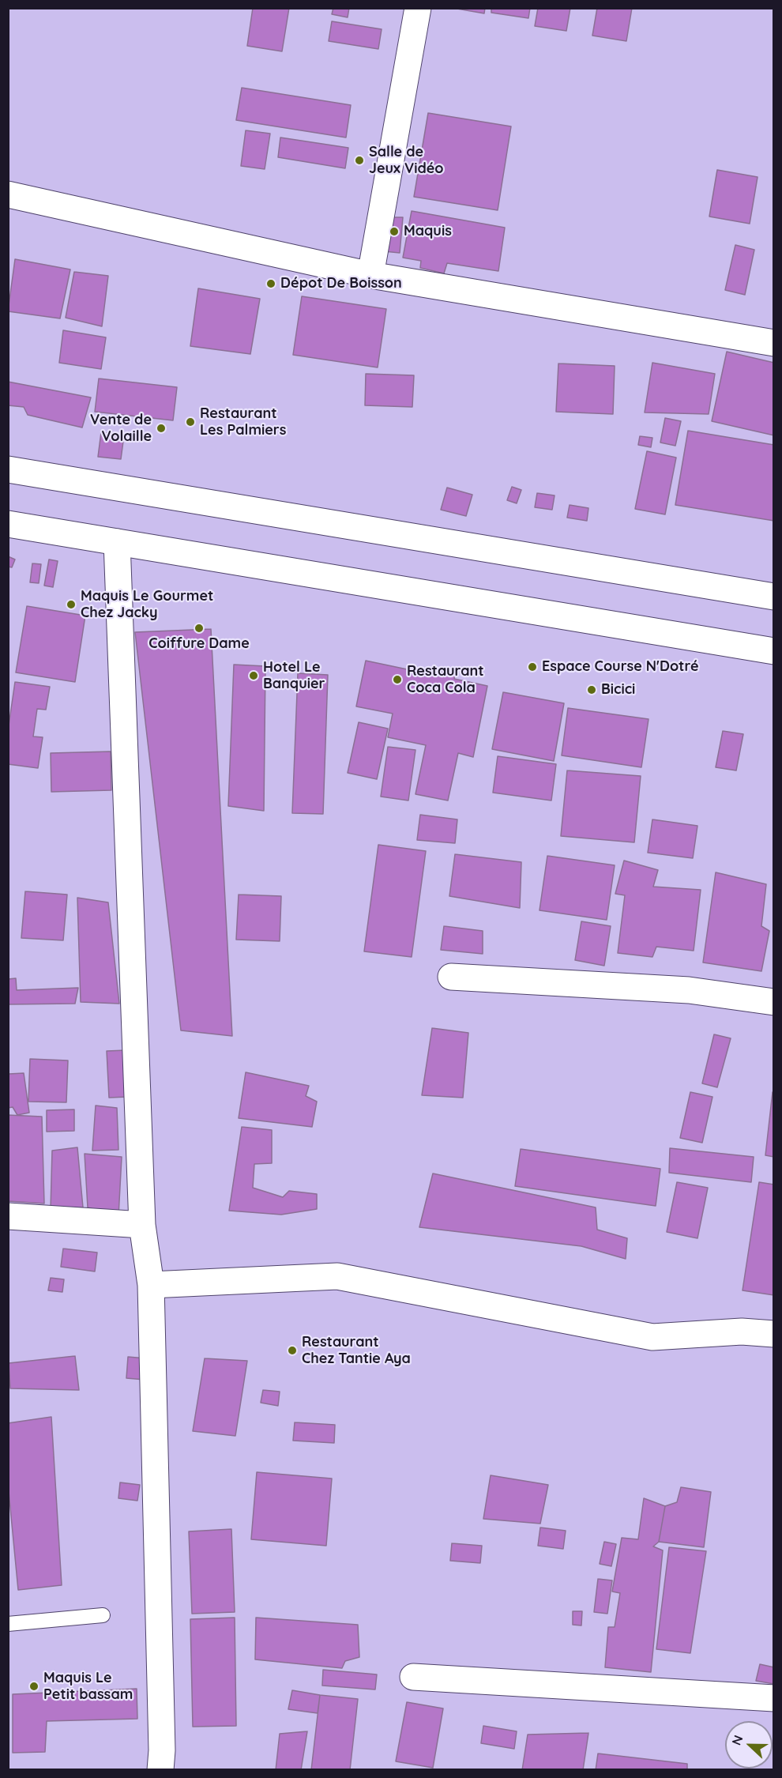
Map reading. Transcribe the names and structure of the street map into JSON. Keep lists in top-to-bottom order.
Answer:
{
  "places": [
    "Salle de Jeux Vidéo",
    "Maquis",
    "Dépot De Boisson",
    "Restaurant Les Palmiers",
    "Vente de Volaille",
    "Maquis Le Gourmet Chez Jacky",
    "Coiffure Dame",
    "Espace Course N'Dotré",
    "Hotel Le Banquier",
    "Restaurant Coca Cola",
    "Bicici",
    "Restaurant Chez Tantie Aya",
    "Maquis Le Petit bassam"
  ],
  "north": "left"
}
